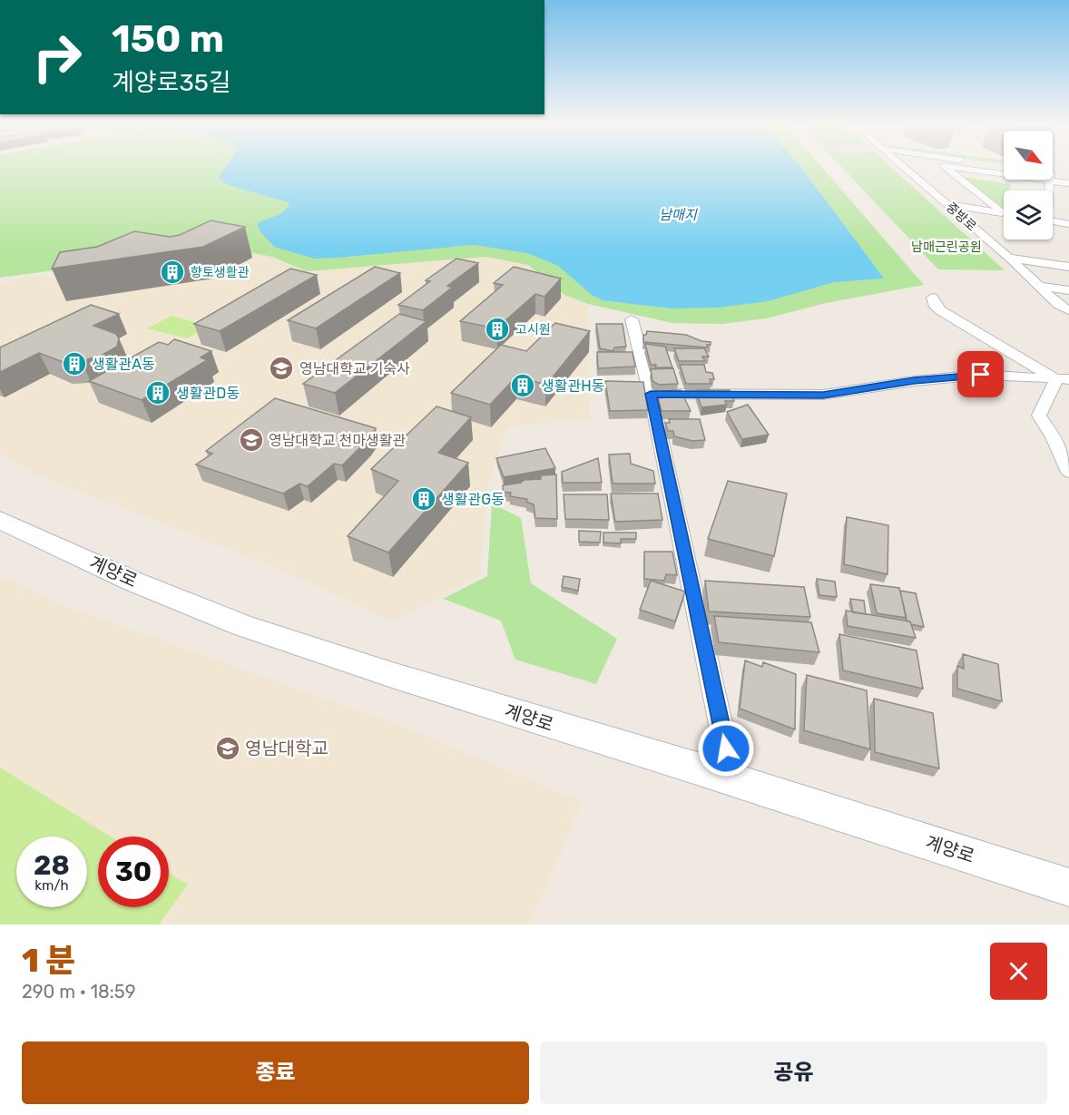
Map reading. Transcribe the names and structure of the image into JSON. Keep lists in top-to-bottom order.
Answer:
{
  "streets": {
    "street": ["중방로", "계양로"]
  },
  "water": ["남매지"],
  "parks": ["남매근린공원"],
  "places": {
    "building": [
      "향토생활관",
      "고시원",
      "생활관A동",
      "생활관H동",
      "생활관D동",
      "생활관G동"
    ],
    "school or university": ["영남대학교 기숙사", "영남대학교 천마생활관", "영남대학교"]
  },
  "north": "bottom right",
  "page": {
    "turn": ["150 m", "계양로35길"],
    "speed": "28 km/h",
    "limit": "30",
    "heading": ["1 분", "290 m · 18:59"],
    "buttons": ["종료", "공유"]
  }
}
